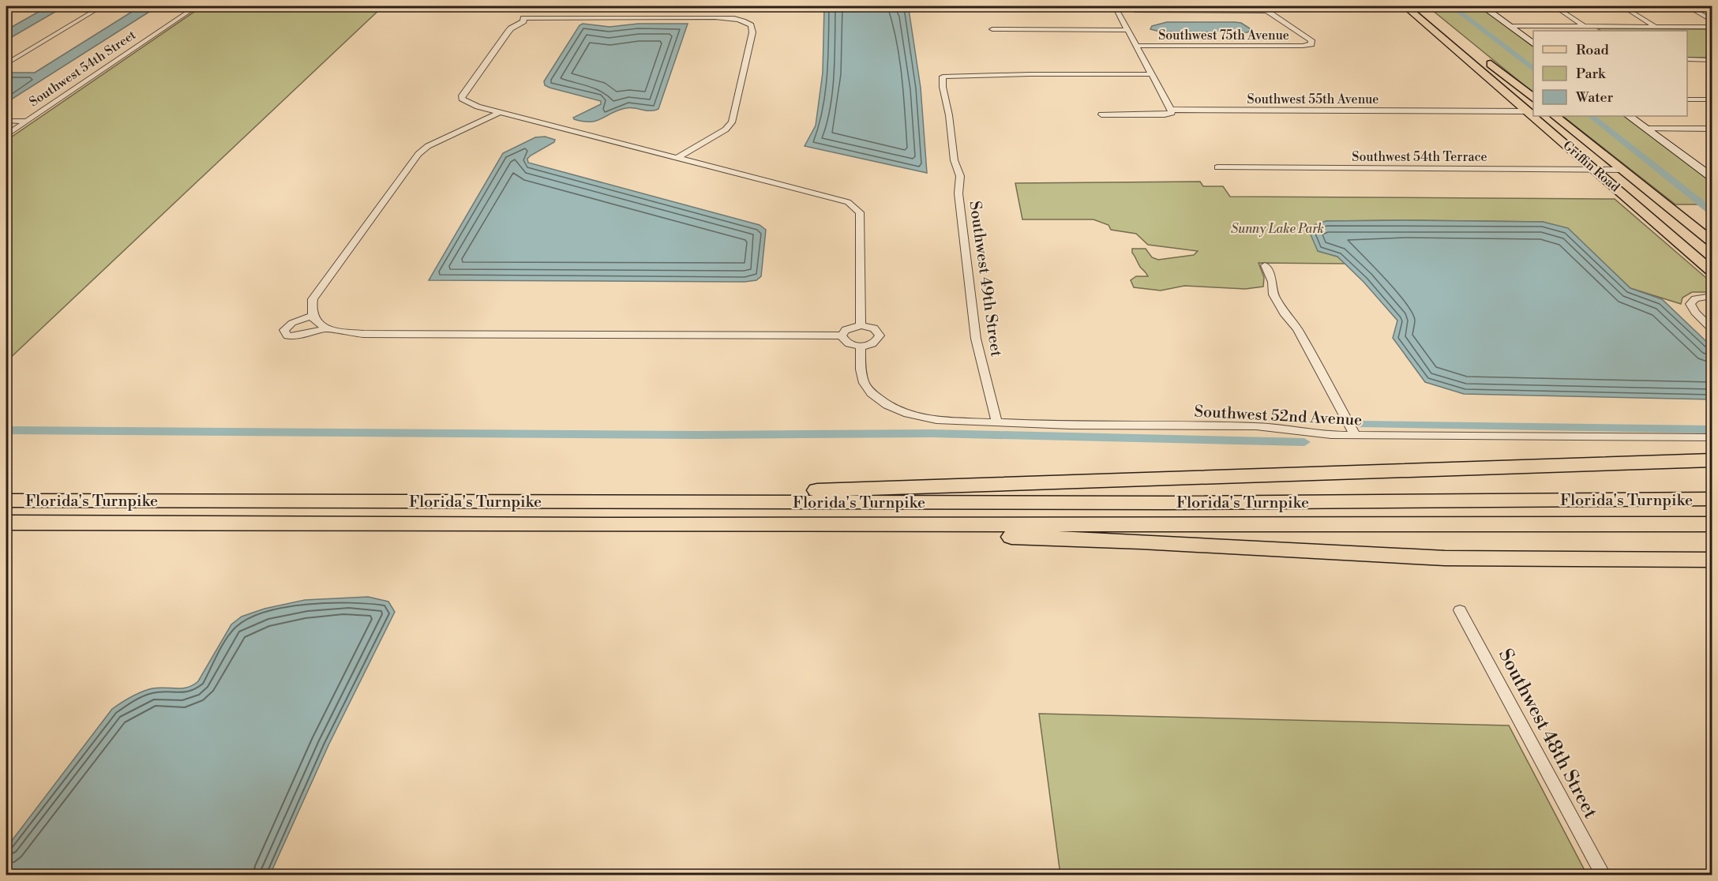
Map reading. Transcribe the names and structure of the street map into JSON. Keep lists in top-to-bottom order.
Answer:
{
  "streets": {
    "highway": ["Florida's Turnpike"],
    "main road": ["Griffin Road"],
    "street": [
      "Southwest 75th Avenue",
      "Southwest 54th Street",
      "Southwest 55th Avenue",
      "Southwest 54th Terrace",
      "Southwest 49th Street",
      "Southwest 52nd Avenue",
      "Southwest 48th Street"
    ]
  },
  "crossings": [
    ["Southwest 55th Avenue", "Griffin Road"],
    ["Southwest 54th Terrace", "Griffin Road"],
    ["Southwest 49th Street", "Southwest 52nd Avenue"]
  ],
  "parks": ["Sunny Lake Park"],
  "legend": ["Road", "Park", "Water"]
}
